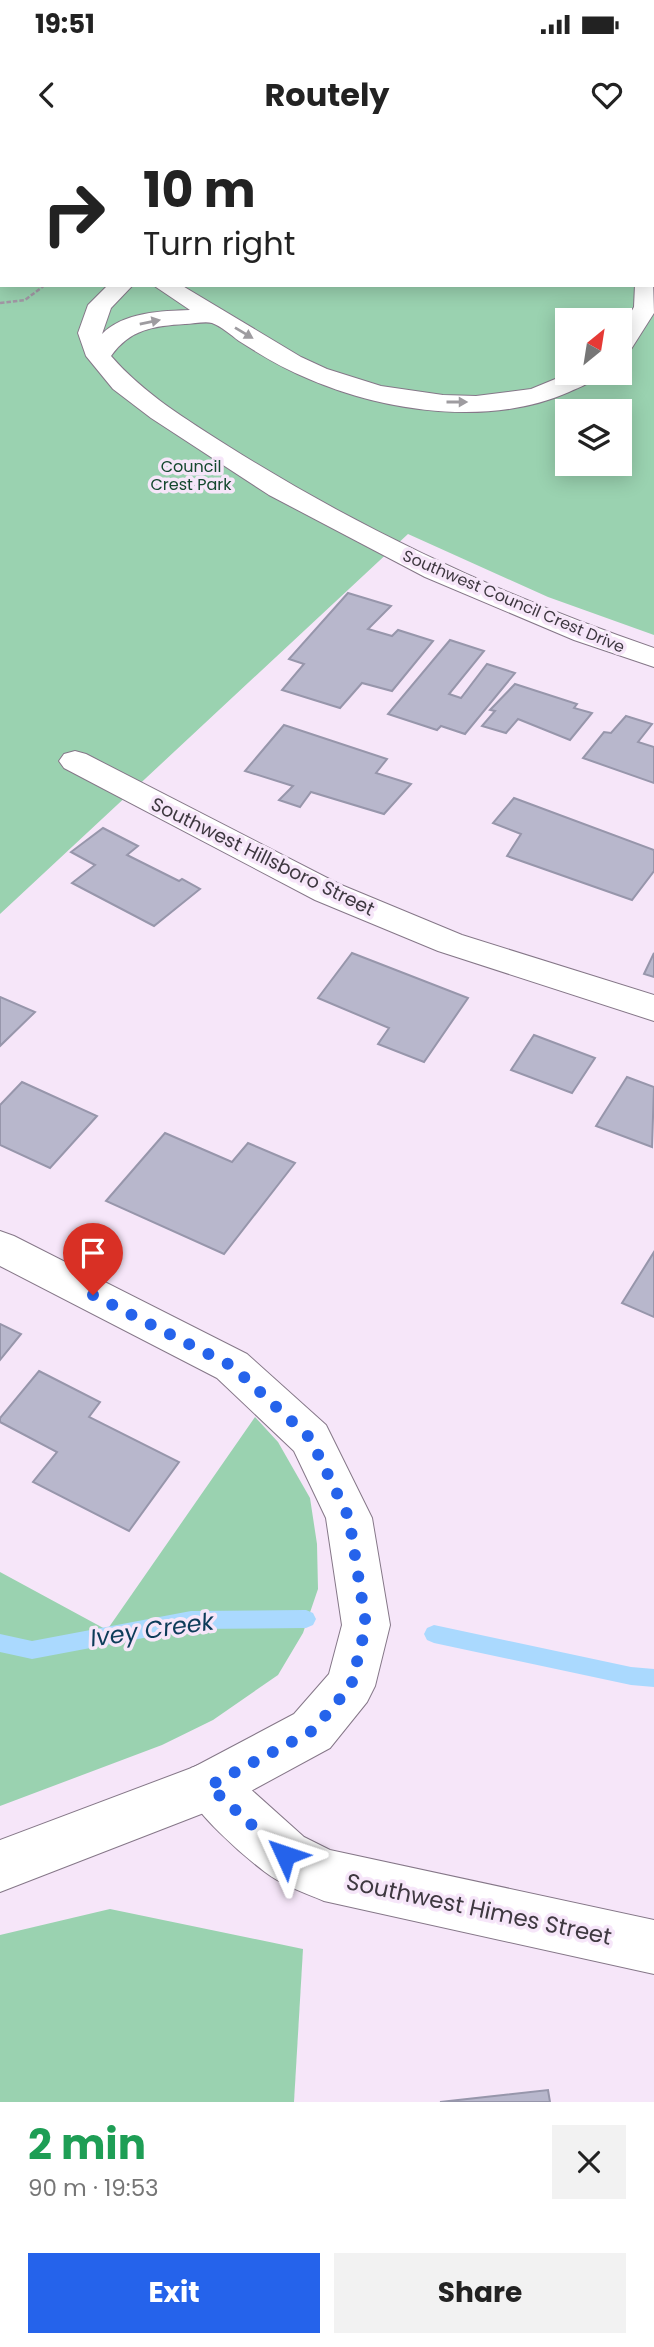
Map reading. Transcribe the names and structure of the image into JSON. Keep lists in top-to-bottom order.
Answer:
{
  "streets": {
    "street": ["Southwest Council Crest Drive", "Southwest Hillsboro Street", "Southwest Himes Street"]
  },
  "water": ["Ivey Creek"],
  "parks": ["Council Crest Park"],
  "north": "top right",
  "page": {
    "status": "19:51",
    "header": "Routely",
    "turn": ["10 m", "Turn right"],
    "heading": ["2 min", "90 m · 19:53"],
    "buttons": ["Exit", "Share"]
  }
}
